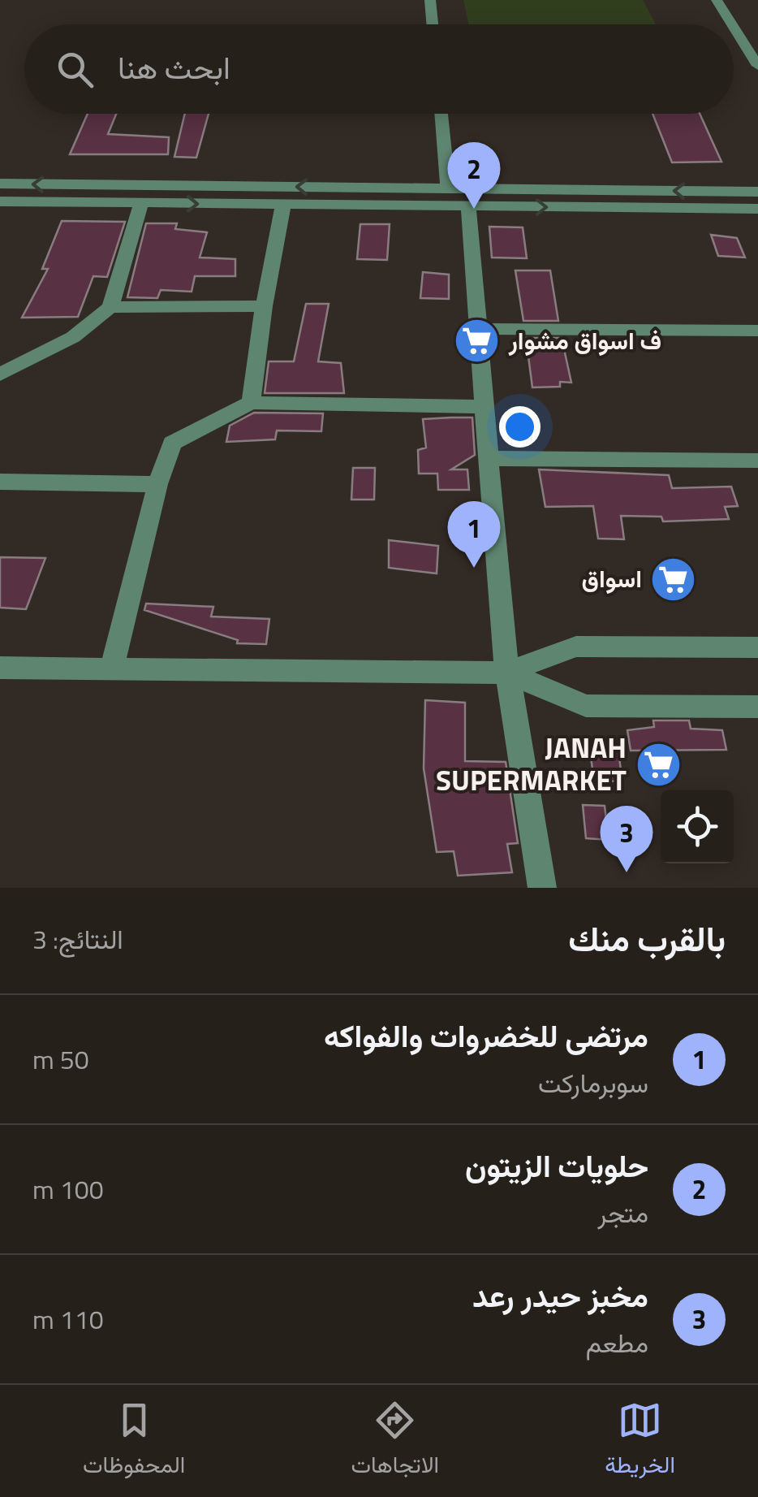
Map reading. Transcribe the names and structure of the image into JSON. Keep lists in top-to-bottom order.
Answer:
{
  "places": {
    "supermarket": ["ف اسواق مشوار", "اسواق", "JANAH SUPERMARKET"]
  },
  "page": {
    "search": "ابحث هنا",
    "pins": ["2", "1", "3"],
    "heading": ["بالقرب منك", "النتائج: 3"],
    "list": [
      {
        "mark": "1",
        "name": "مرتضى للخضروات والفواكه",
        "note": "سوبرماركت",
        "value": "50 m"
      },
      {
        "mark": "2",
        "name": "حلويات الزيتون",
        "note": "متجر",
        "value": "100 m"
      },
      {
        "mark": "3",
        "name": "مخبز حيدر رعد",
        "note": "مطعم",
        "value": "110 m"
      }
    ],
    "nav": ["الخريطة", "الاتجاهات", "المحفوظات"]
  }
}
